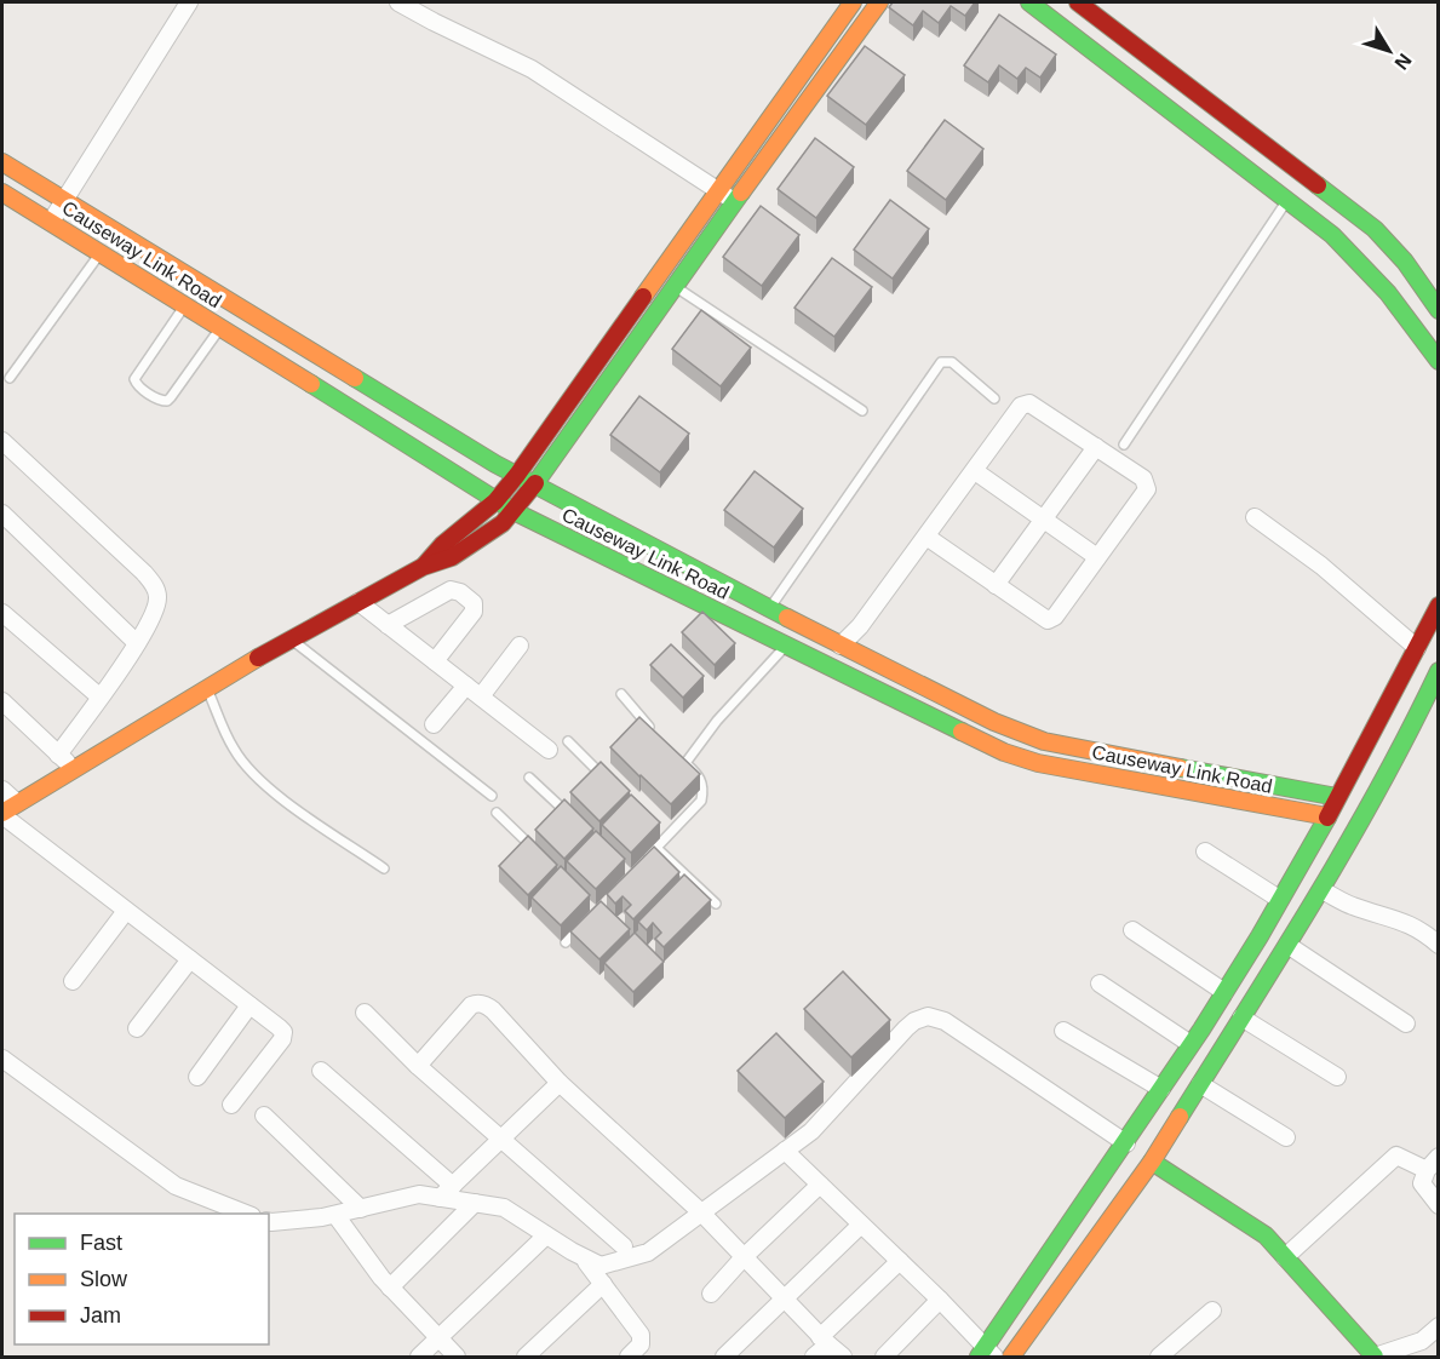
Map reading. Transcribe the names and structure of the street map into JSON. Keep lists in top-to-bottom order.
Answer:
{
  "streets": {
    "main road": ["Causeway Link Road"]
  },
  "legend": ["Fast", "Slow", "Jam"],
  "north": "bottom right"
}
